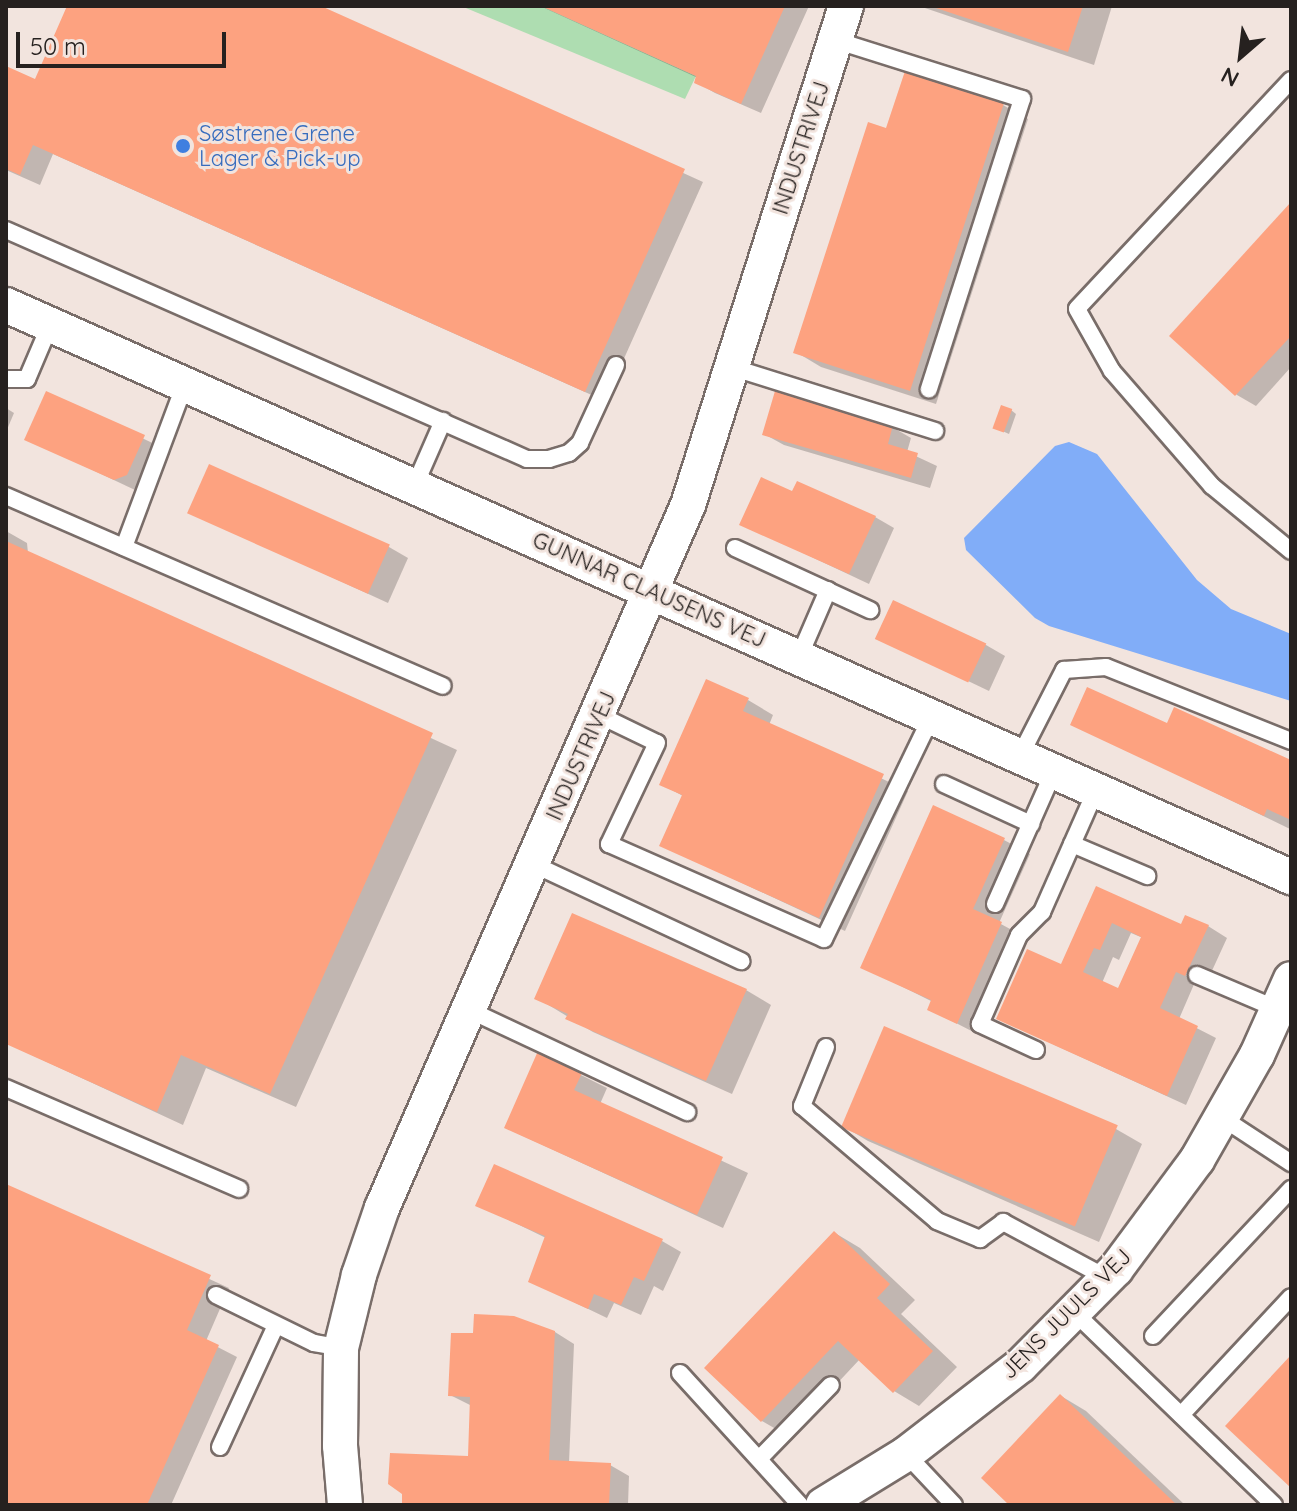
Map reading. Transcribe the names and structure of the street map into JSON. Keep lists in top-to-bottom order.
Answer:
{
  "streets": {
    "street": ["INDUSTRIVEJ", "GUNNAR CLAUSENS VEJ", "JENS JUULS VEJ"]
  },
  "crossings": [
    ["INDUSTRIVEJ", "GUNNAR CLAUSENS VEJ"]
  ],
  "places": ["Søstrene Grene Lager & Pick-up"],
  "scale_bar": "50 m",
  "north": "bottom left"
}
